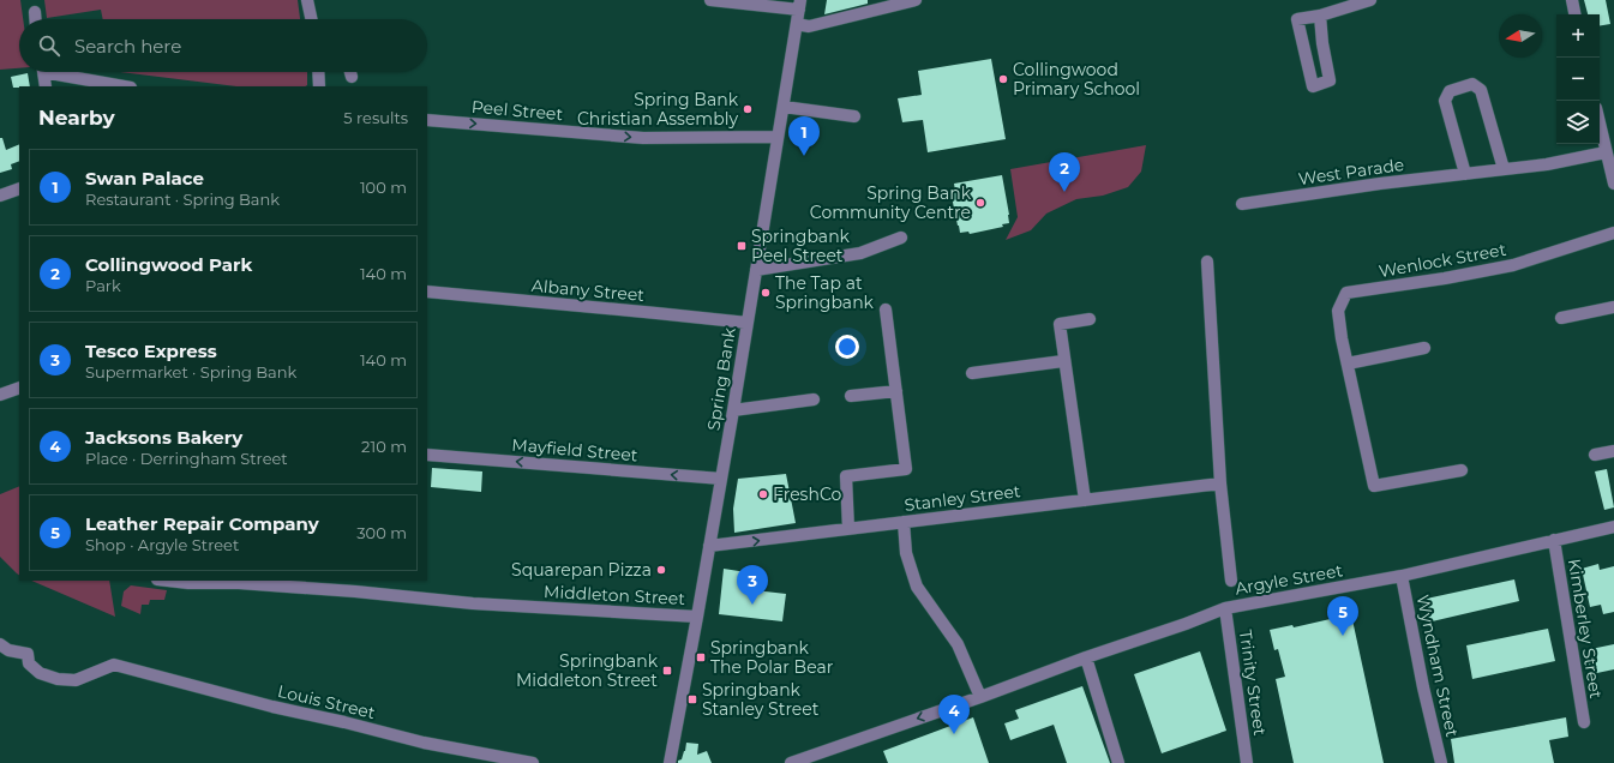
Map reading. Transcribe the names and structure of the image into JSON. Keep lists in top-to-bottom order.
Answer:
{
  "streets": {
    "street": [
      "Peel Street",
      "West Parade",
      "Wenlock Street",
      "Albany Street",
      "Spring Bank",
      "Mayfield Street",
      "Stanley Street",
      "Argyle Street",
      "Middleton Street",
      "Kimberley Street",
      "Wyndham Street",
      "Trinity Street",
      "Louis Street"
    ]
  },
  "crossings": [
    ["Peel Street", "Spring Bank"],
    ["Albany Street", "Spring Bank"],
    ["Spring Bank", "Mayfield Street"],
    ["Spring Bank", "Stanley Street"],
    ["Spring Bank", "Middleton Street"],
    ["Argyle Street", "Kimberley Street"],
    ["Argyle Street", "Wyndham Street"],
    ["Argyle Street", "Trinity Street"]
  ],
  "one_way": ["Peel Street", "Mayfield Street"],
  "places": {
    "other": [
      "Collingwood Primary School",
      "Spring Bank Christian Assembly",
      "Spring Bank Community Centre",
      "The Tap at Springbank",
      "FreshCo",
      "Squarepan Pizza"
    ],
    "transit": [
      "Springbank Peel Street",
      "Springbank The Polar Bear",
      "Springbank Middleton Street",
      "Springbank Stanley Street"
    ]
  },
  "north": "left",
  "page": {
    "map_buttons": ["+", "−"],
    "search": "Search here",
    "heading": ["Nearby", "5 results"],
    "pins": [
      "1",
      "2",
      "3",
      "5",
      "4"
    ],
    "list": [
      {
        "mark": "1",
        "name": "Swan Palace",
        "note": "Restaurant · Spring Bank",
        "value": "100 m"
      },
      {
        "mark": "2",
        "name": "Collingwood Park",
        "note": "Park",
        "value": "140 m"
      },
      {
        "mark": "3",
        "name": "Tesco Express",
        "note": "Supermarket · Spring Bank",
        "value": "140 m"
      },
      {
        "mark": "4",
        "name": "Jacksons Bakery",
        "note": "Place · Derringham Street",
        "value": "210 m"
      },
      {
        "mark": "5",
        "name": "Leather Repair Company",
        "note": "Shop · Argyle Street",
        "value": "300 m"
      }
    ]
  }
}
